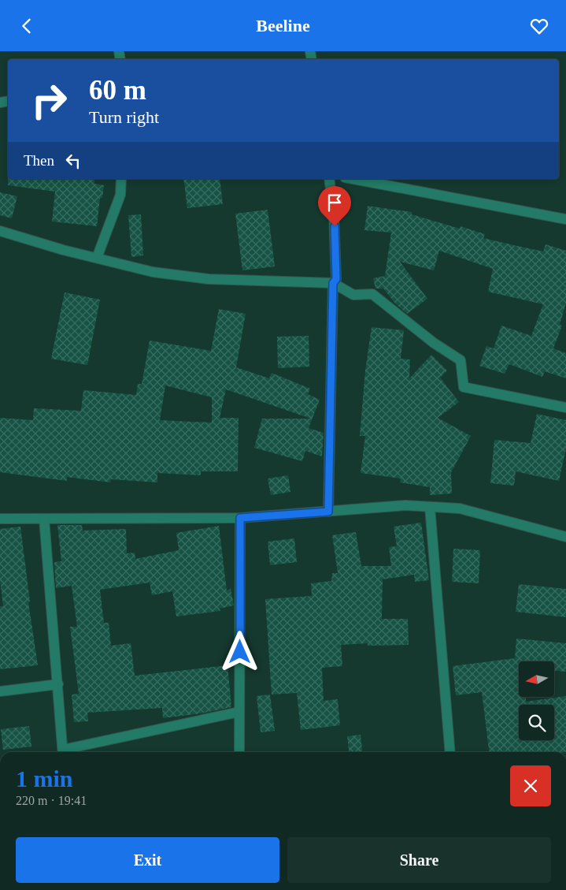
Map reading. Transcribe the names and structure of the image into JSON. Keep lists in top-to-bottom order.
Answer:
{
  "north": "left",
  "page": {
    "header": "Beeline",
    "turn": ["60 m", "Turn right"],
    "then": "Then",
    "heading": ["1 min", "220 m · 19:41"],
    "buttons": ["Exit", "Share"]
  }
}
